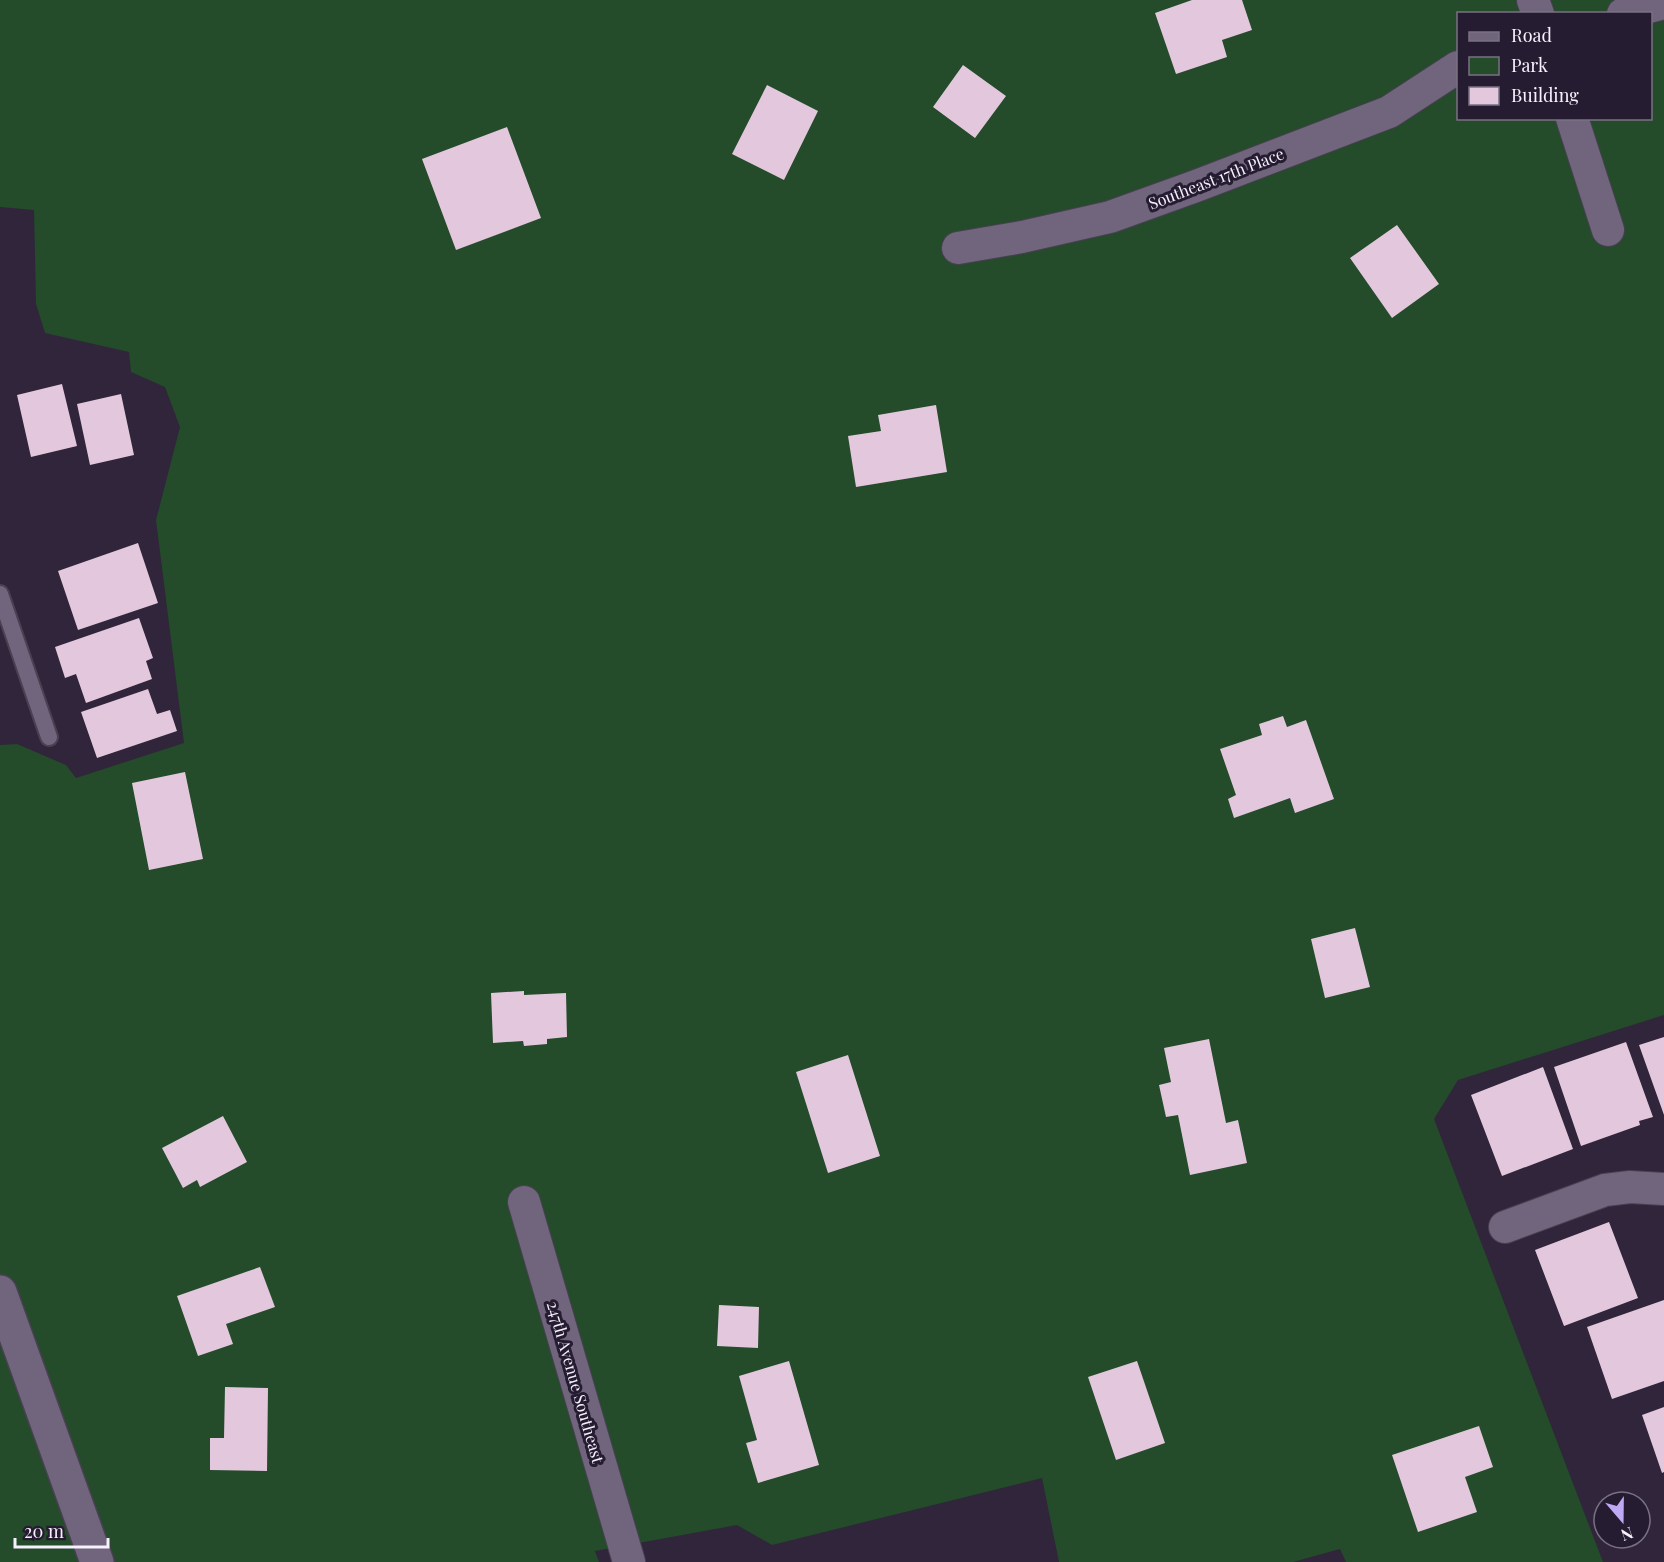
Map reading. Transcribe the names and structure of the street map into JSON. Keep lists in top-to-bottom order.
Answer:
{
  "streets": {
    "street": ["Southeast 17th Place", "247th Avenue Southeast"]
  },
  "legend": ["Road", "Park", "Building"],
  "scale_bar": "20 m",
  "north": "bottom"
}
